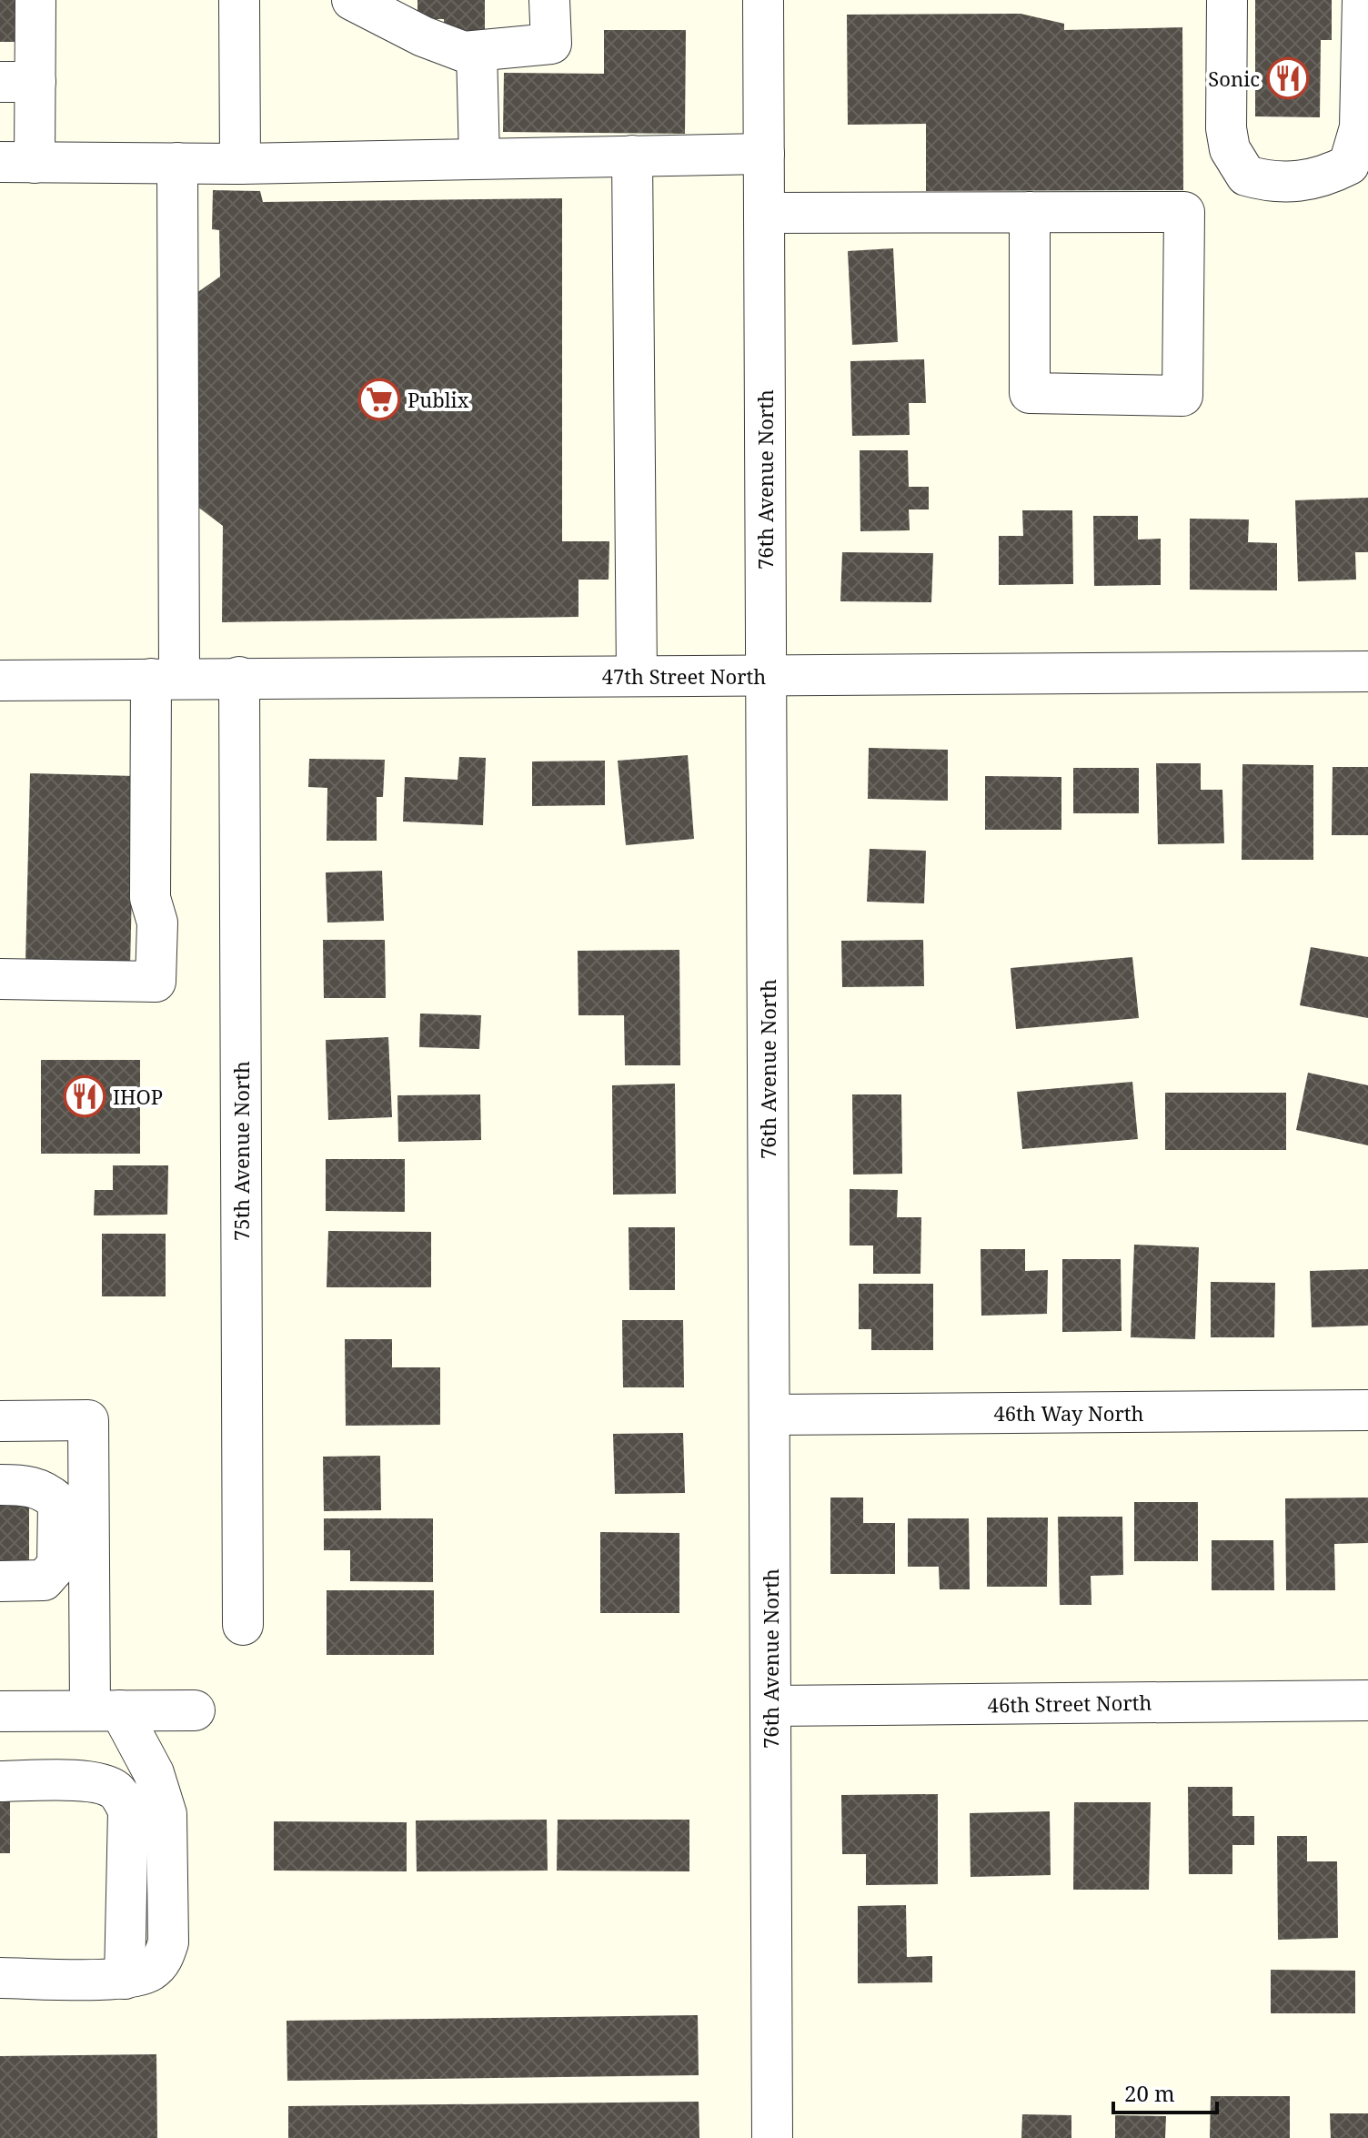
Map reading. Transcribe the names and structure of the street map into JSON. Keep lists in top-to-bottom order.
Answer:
{
  "streets": {
    "street": [
      "76th Avenue North",
      "47th Street North",
      "75th Avenue North",
      "46th Way North",
      "46th Street North"
    ]
  },
  "crossings": [
    ["76th Avenue North", "47th Street North"],
    ["76th Avenue North", "46th Way North"],
    ["76th Avenue North", "46th Street North"],
    ["47th Street North", "75th Avenue North"]
  ],
  "places": {
    "restaurant": ["Sonic", "IHOP"],
    "supermarket": ["Publix"]
  },
  "scale_bar": "20 m"
}
